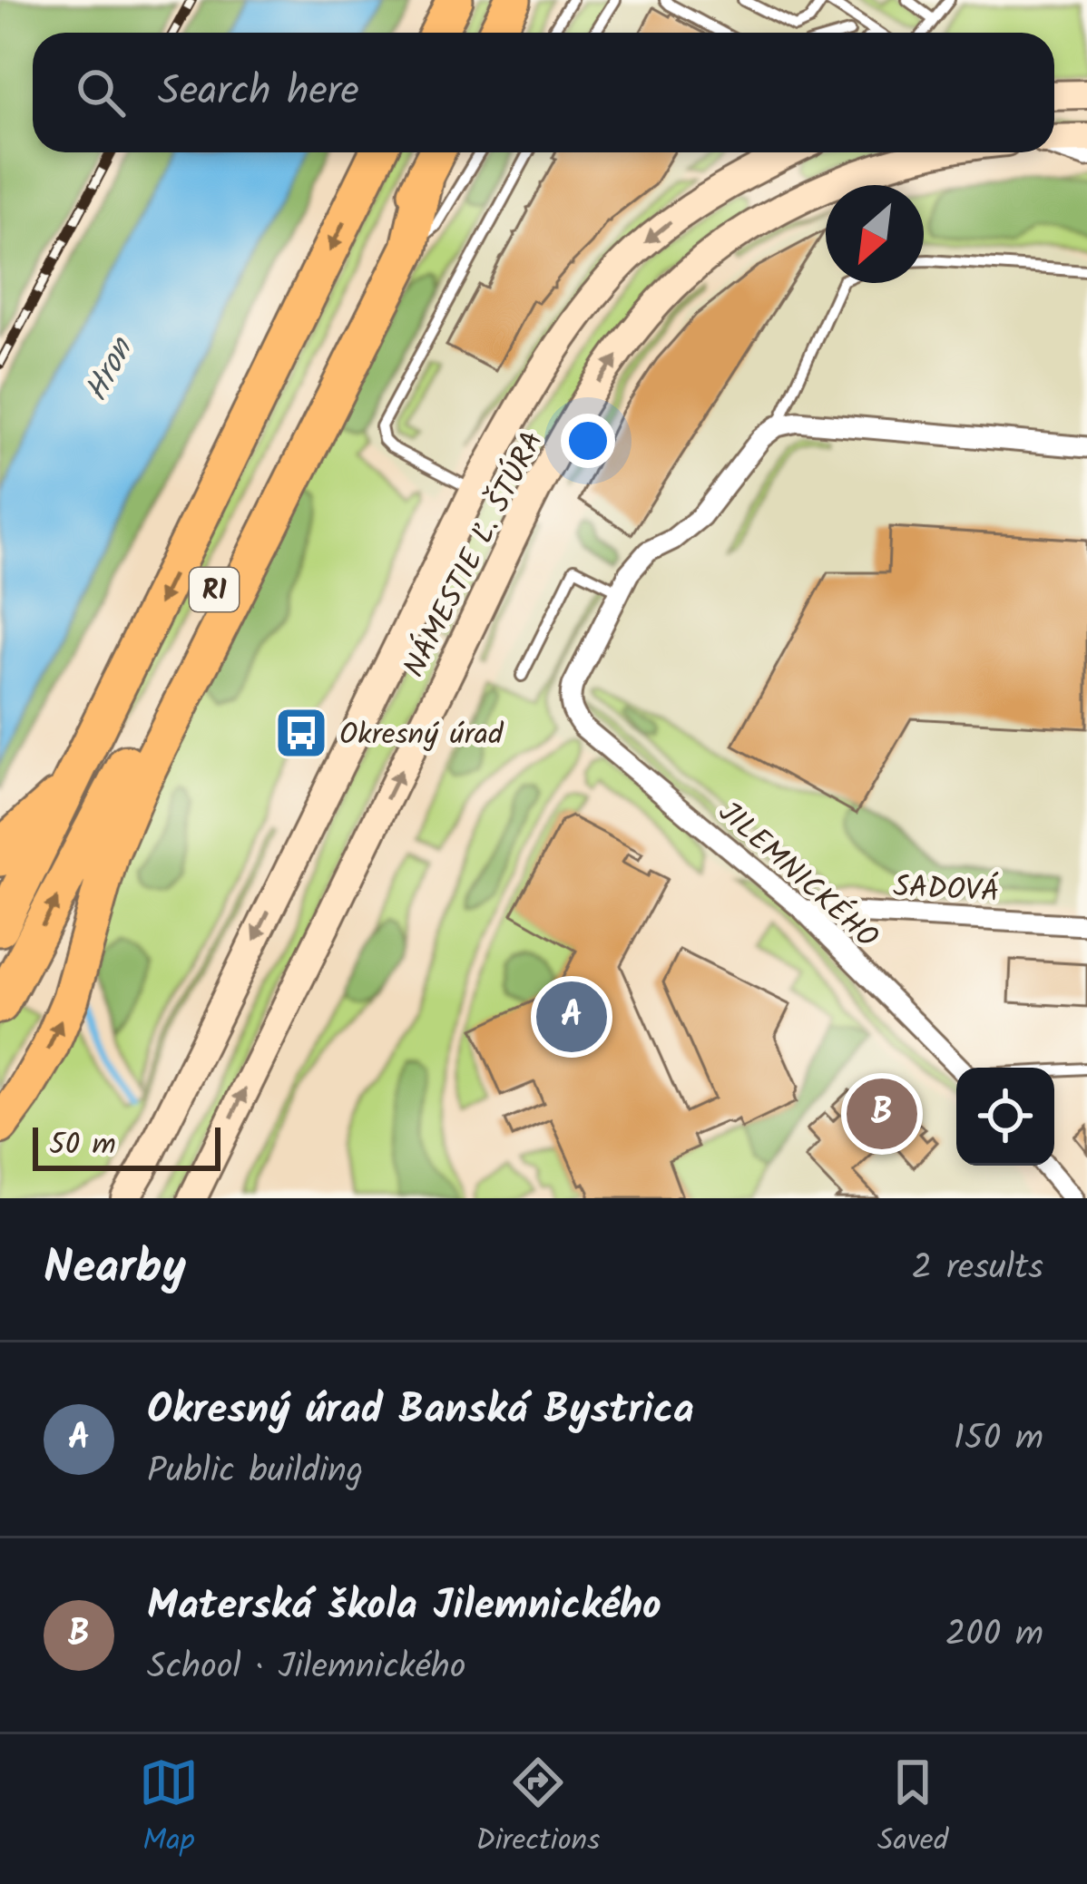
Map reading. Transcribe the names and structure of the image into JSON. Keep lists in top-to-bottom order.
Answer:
{
  "streets": {
    "highway": ["R1"],
    "main road": ["NÁMESTIE Ľ. ŠTÚRA"],
    "street": ["JILEMNICKÉHO", "SADOVÁ"]
  },
  "crossings": [
    ["JILEMNICKÉHO", "SADOVÁ"]
  ],
  "water": ["Hron"],
  "places": {
    "bus stop": ["Okresný úrad"]
  },
  "scale_bar": "50 m",
  "north": "bottom left",
  "page": {
    "search": "Search here",
    "pins": ["A", "B"],
    "scale": "50 m",
    "heading": ["Nearby", "2 results"],
    "list": [
      {
        "mark": "A",
        "name": "Okresný úrad Banská Bystrica",
        "note": "Public building",
        "value": "150 m"
      },
      {
        "mark": "B",
        "name": "Materská škola Jilemnického",
        "note": "School · Jilemnického",
        "value": "200 m"
      }
    ],
    "nav": ["Map", "Directions", "Saved"]
  }
}
